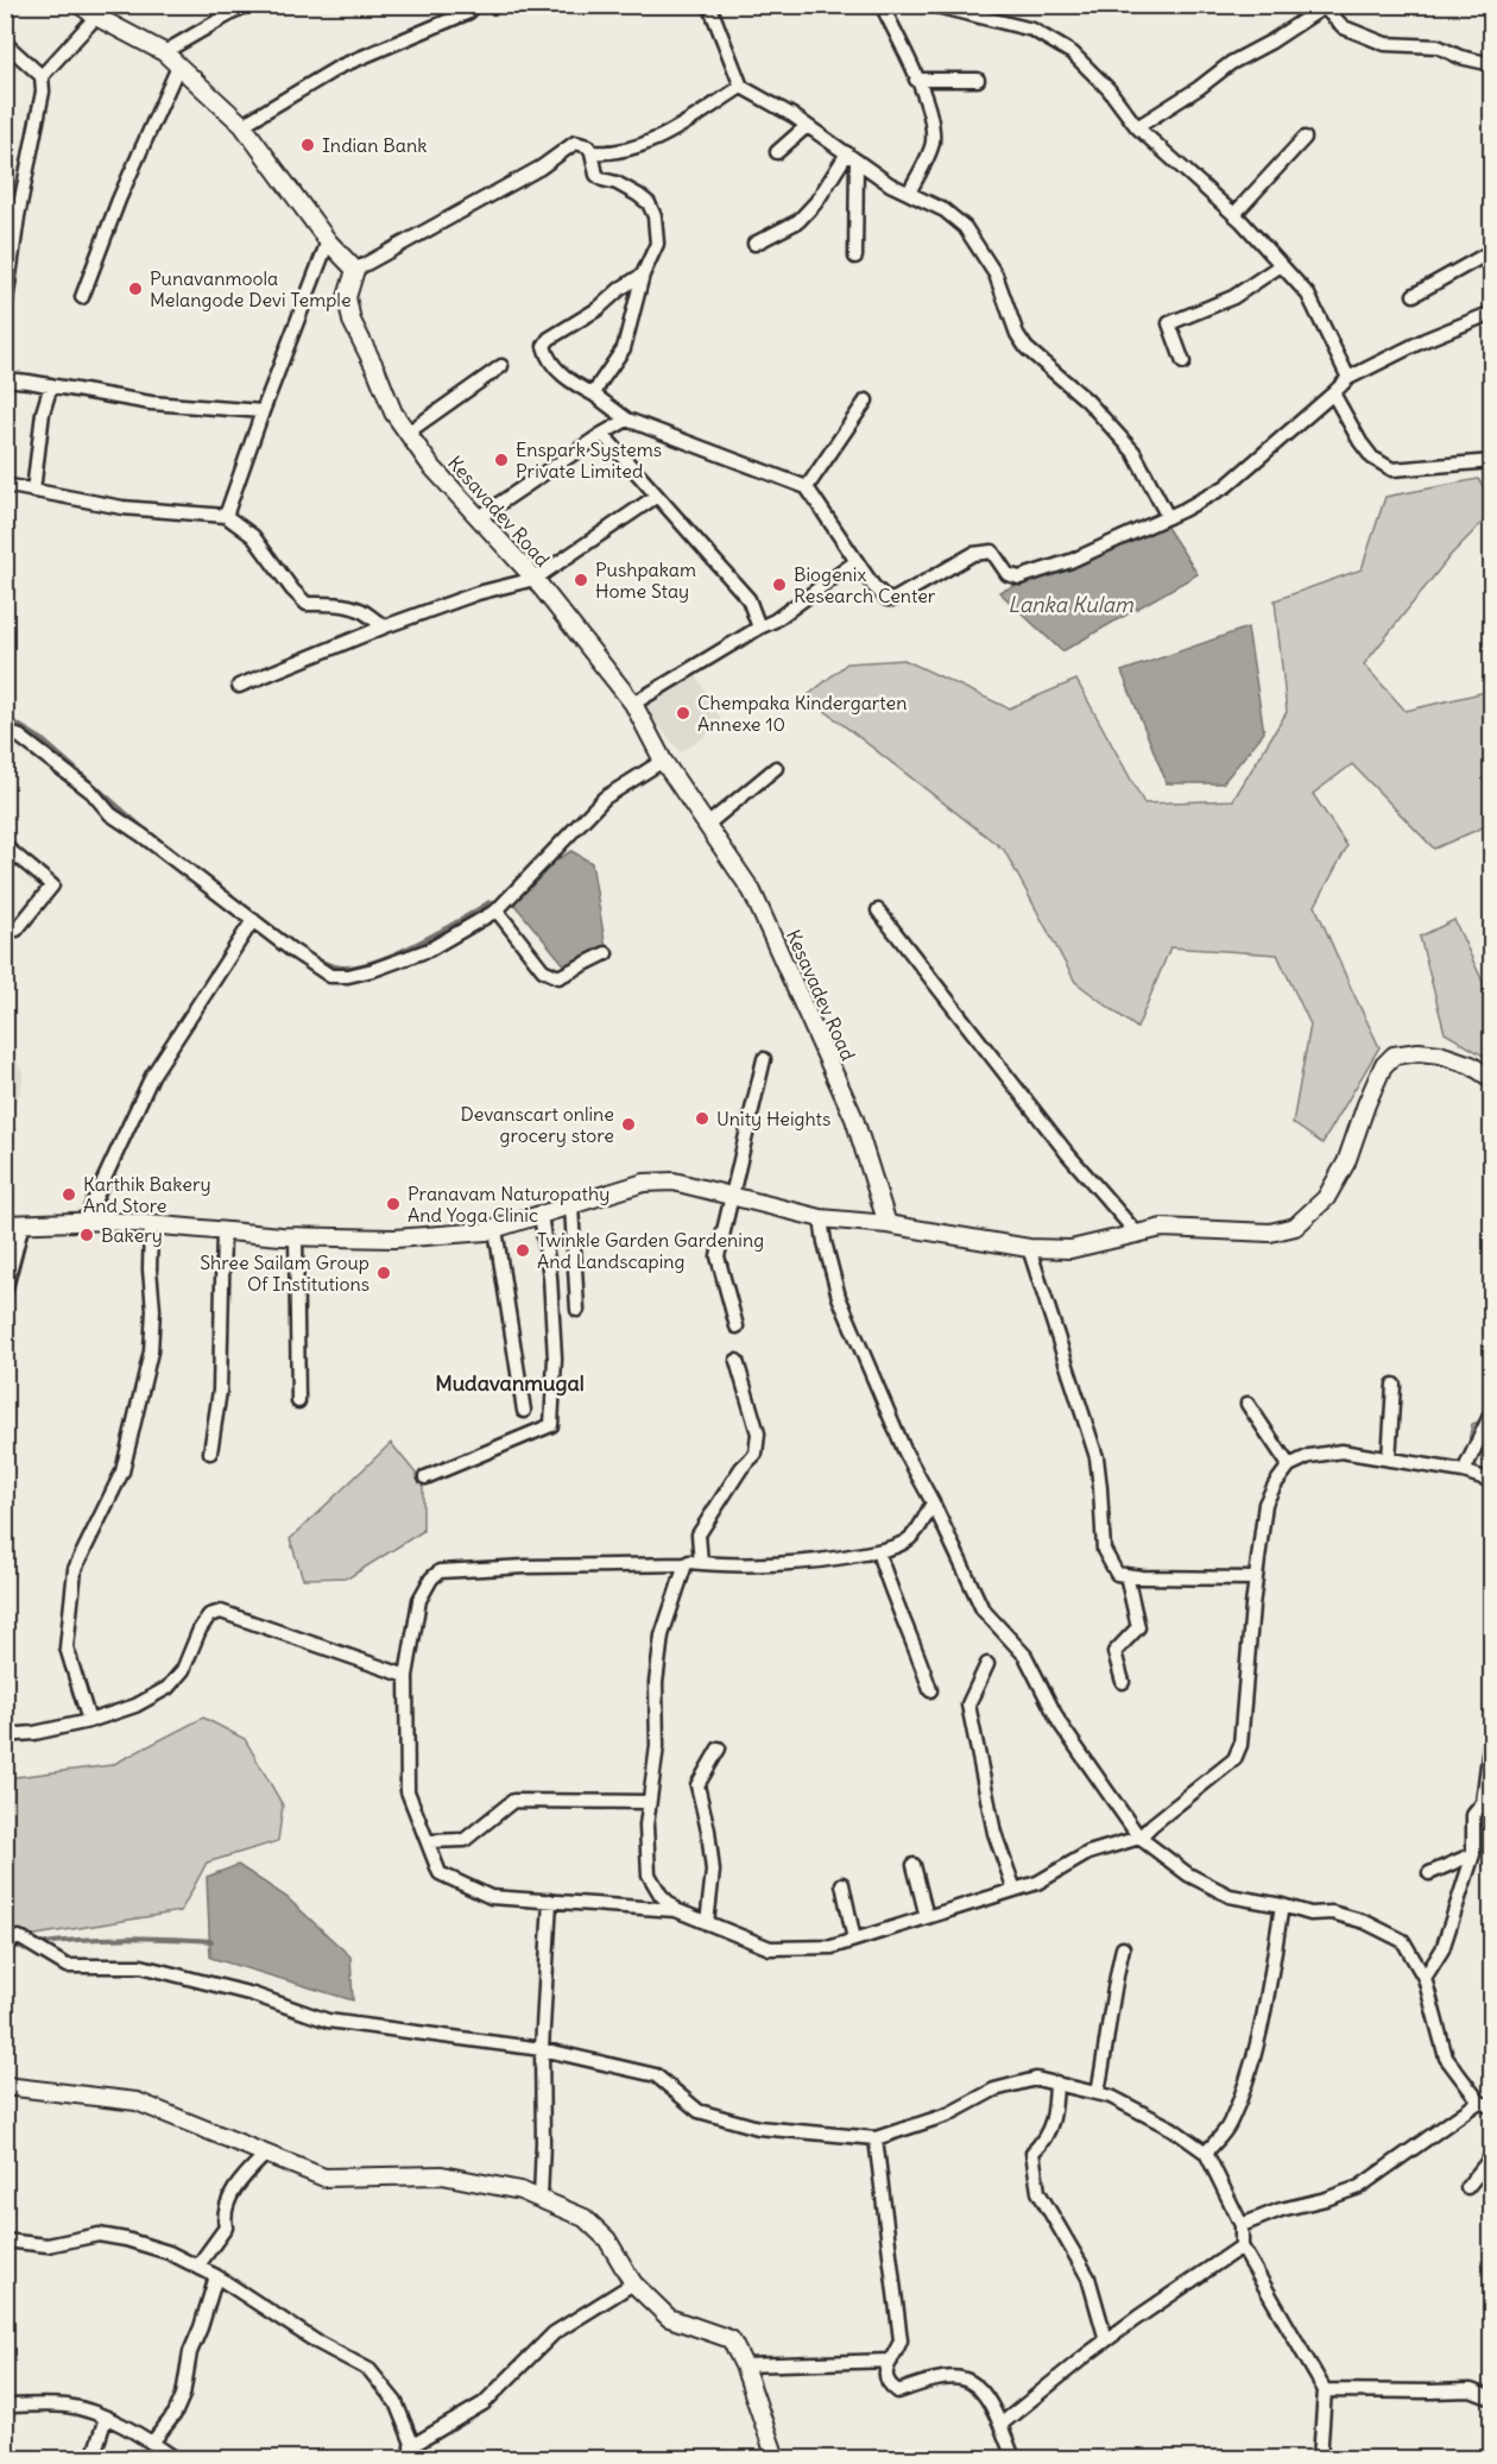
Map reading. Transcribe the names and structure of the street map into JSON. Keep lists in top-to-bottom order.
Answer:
{
  "streets": {
    "street": ["Kesavadev Road"]
  },
  "districts": ["Mudavanmugal"],
  "water": ["Lanka Kulam"],
  "places": [
    "Indian Bank",
    "Punavanmoola Melangode Devi Temple",
    "Enspark Systems Private Limited",
    "Pushpakam Home Stay",
    "Biogenix Research Center",
    "Chempaka Kindergarten Annexe 10",
    "Unity Heights",
    "Devanscart online grocery store",
    "Karthik Bakery And Store",
    "Pranavam Naturopathy And Yoga Clinic",
    "Bakery",
    "Twinkle Garden Gardening And Landscaping",
    "Shree Sailam Group Of Institutions"
  ]
}
